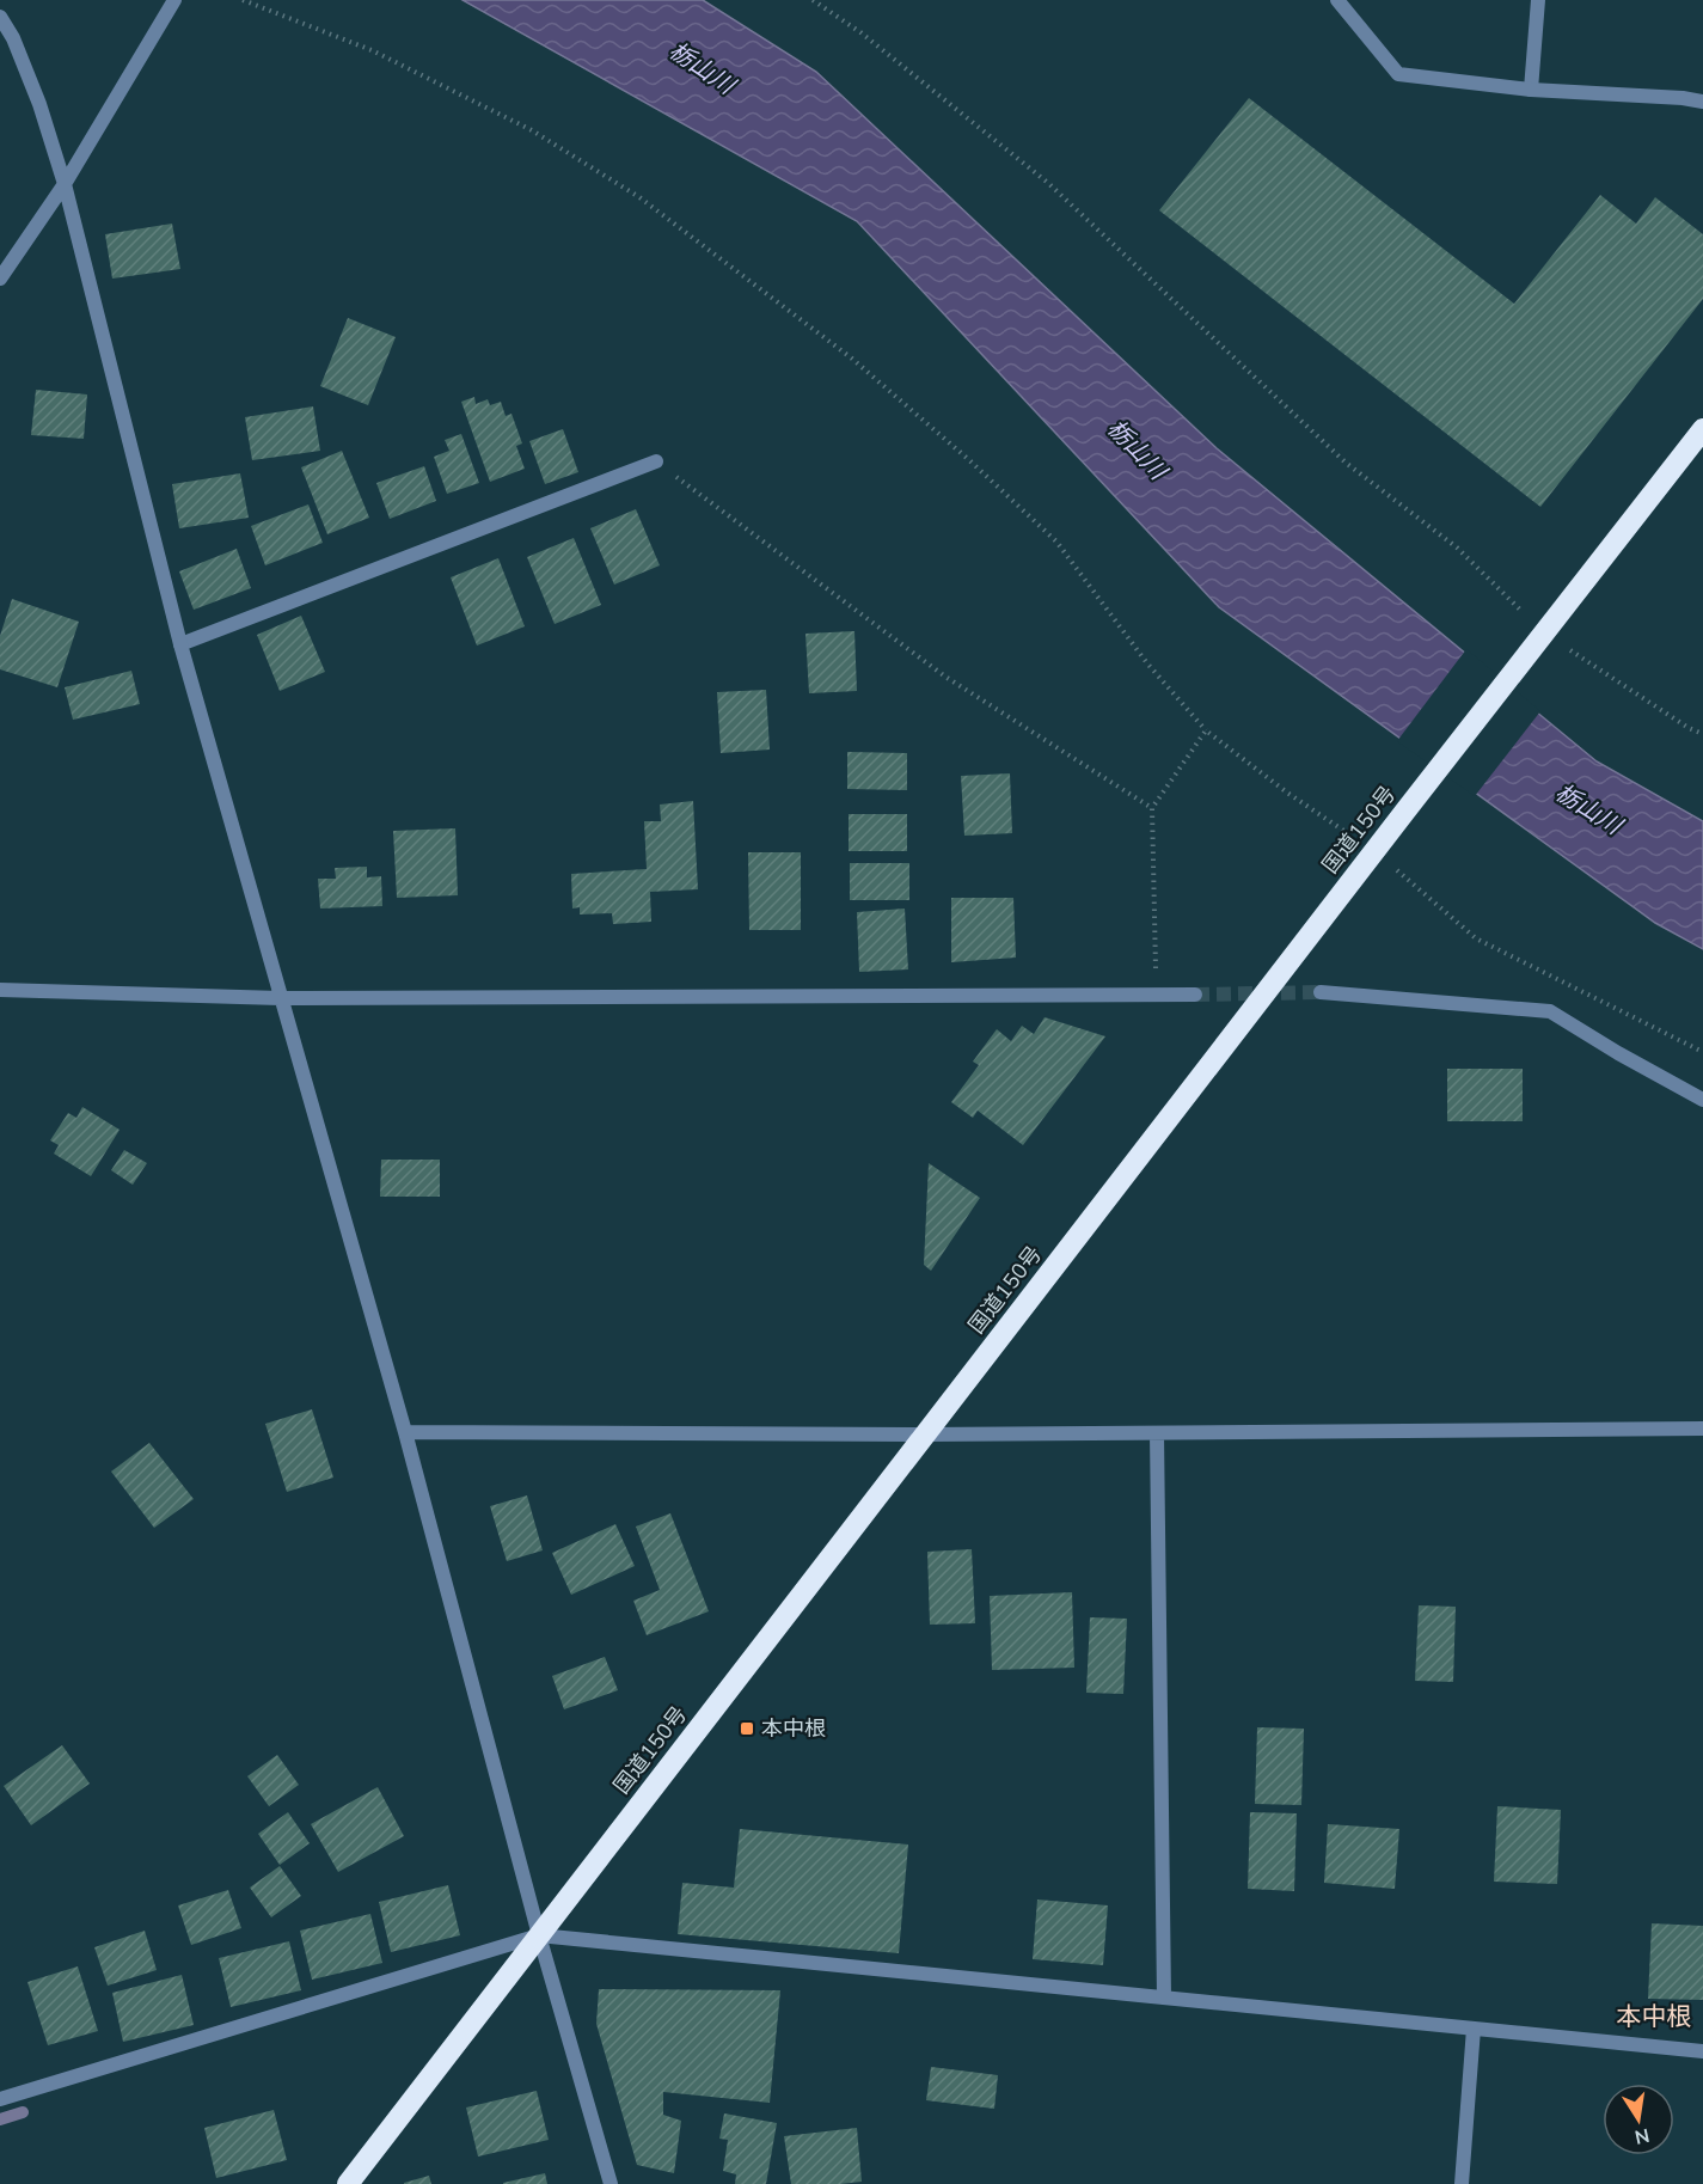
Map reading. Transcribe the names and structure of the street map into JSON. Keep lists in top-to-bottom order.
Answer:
{
  "streets": {
    "highway": ["国道150号"]
  },
  "districts": ["本中根"],
  "water": ["栃山川"],
  "places": {
    "transit": ["本中根"]
  },
  "north": "bottom"
}
